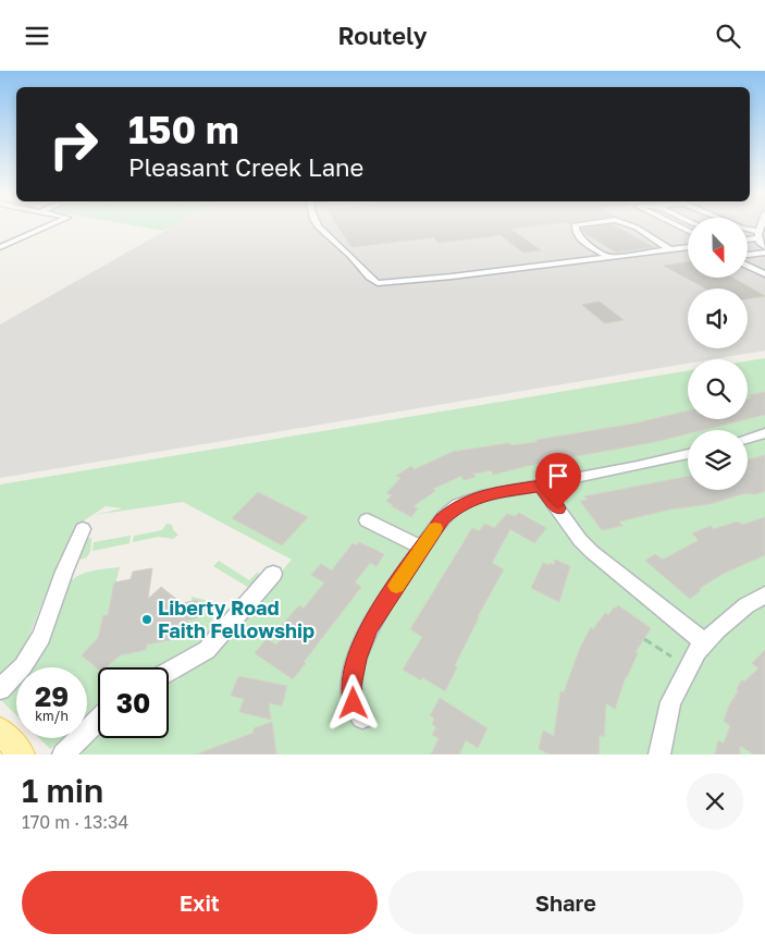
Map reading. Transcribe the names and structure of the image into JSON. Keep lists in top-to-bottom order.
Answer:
{
  "places": ["Liberty Road Faith Fellowship"],
  "north": "bottom",
  "page": {
    "header": "Routely",
    "turn": ["150 m", "Pleasant Creek Lane"],
    "speed": "29 km/h",
    "limit": "30",
    "heading": ["1 min", "170 m · 13:34"],
    "buttons": ["Exit", "Share"]
  }
}
